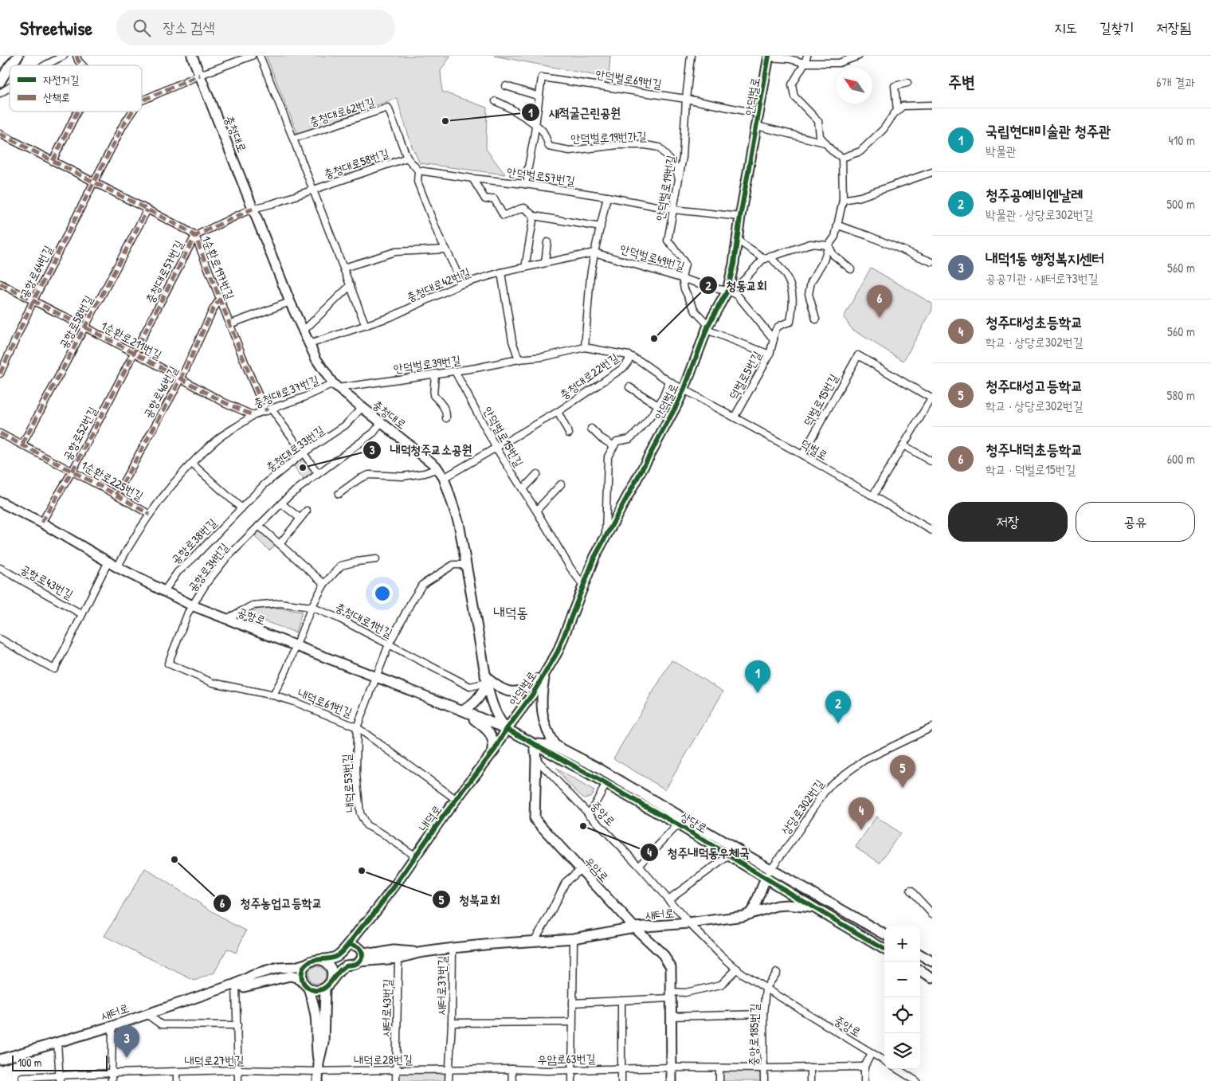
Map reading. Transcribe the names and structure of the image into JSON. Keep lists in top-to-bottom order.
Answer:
{
  "streets": {
    "street": [
      "안덕벌로69번길",
      "안덕벌로",
      "충청대로62번길",
      "충청대로",
      "안덕벌로19번가길",
      "충청대로58번길",
      "안덕벌로57번길",
      "안덕벌로19번길",
      "안덕벌로49번길",
      "1순환로197번길",
      "공항로64번길",
      "충청대로57번길",
      "충청대로42번길",
      "공항로58번길",
      "1순환로211번길",
      "안덕벌로39번길",
      "덕벌로5번길",
      "충청대로22번길",
      "충청대로37번길",
      "공항로46번길",
      "덕벌로15번길",
      "공항로52번길",
      "안덕벌로15번길",
      "충청대로33번길",
      "덕벌로",
      "1순환로225번길",
      "공항로38번길",
      "공항로34번길",
      "공항로43번길",
      "공항로",
      "충청대로1번길",
      "내덕로61번길",
      "내덕로53번길",
      "상당로302번길",
      "중앙로",
      "내덕로",
      "상당로",
      "우암로",
      "새터로",
      "새터로37번길",
      "새터로43번길",
      "중앙로185번길",
      "우암로63번길",
      "내덕로28번길",
      "내덕로27번길"
    ]
  },
  "crossings": [
    ["안덕벌로69번길", "안덕벌로"],
    ["안덕벌로69번길", "안덕벌로19번가길"],
    ["안덕벌로69번길", "안덕벌로57번길"],
    ["안덕벌로69번길", "안덕벌로19번길"],
    ["안덕벌로", "충청대로"],
    ["안덕벌로", "안덕벌로57번길"],
    ["안덕벌로", "안덕벌로19번길"],
    ["안덕벌로", "안덕벌로49번길"],
    ["안덕벌로", "안덕벌로39번길"],
    ["안덕벌로", "안덕벌로15번길"],
    ["안덕벌로", "덕벌로"],
    ["안덕벌로", "공항로"],
    ["안덕벌로", "내덕로"],
    ["안덕벌로", "상당로"],
    ["충청대로62번길", "충청대로58번길"],
    ["충청대로62번길", "안덕벌로57번길"],
    ["충청대로", "충청대로58번길"],
    ["충청대로", "충청대로57번길"],
    ["충청대로", "충청대로42번길"],
    ["충청대로", "안덕벌로39번길"],
    ["충청대로", "충청대로22번길"],
    ["충청대로", "충청대로37번길"],
    ["충청대로", "충청대로33번길"],
    ["충청대로", "공항로34번길"],
    ["충청대로", "공항로"],
    ["충청대로", "충청대로1번길"],
    ["충청대로", "내덕로"],
    ["충청대로", "상당로"],
    ["안덕벌로19번가길", "안덕벌로19번길"],
    ["충청대로58번길", "충청대로57번길"],
    ["안덕벌로57번길", "안덕벌로19번길"],
    ["안덕벌로19번길", "안덕벌로49번길"],
    ["안덕벌로49번길", "충청대로42번길"],
    ["1순환로197번길", "공항로64번길"],
    ["1순환로197번길", "충청대로57번길"],
    ["1순환로197번길", "공항로58번길"],
    ["1순환로197번길", "충청대로37번길"],
    ["1순환로197번길", "공항로46번길"],
    ["1순환로197번길", "충청대로33번길"],
    ["1순환로197번길", "공항로34번길"],
    ["공항로64번길", "1순환로211번길"],
    ["충청대로57번길", "1순환로211번길"],
    ["충청대로57번길", "공항로52번길"],
    ["공항로58번길", "1순환로211번길"],
    ["공항로58번길", "1순환로225번길"],
    ["1순환로211번길", "충청대로37번길"],
    ["1순환로211번길", "공항로46번길"],
    ["1순환로211번길", "공항로52번길"],
    ["안덕벌로39번길", "충청대로22번길"],
    ["안덕벌로39번길", "충청대로37번길"],
    ["안덕벌로39번길", "안덕벌로15번길"],
    ["안덕벌로39번길", "덕벌로"],
    ["덕벌로5번길", "덕벌로"],
    ["충청대로22번길", "안덕벌로15번길"],
    ["충청대로37번길", "1순환로225번길"],
    ["충청대로37번길", "공항로"],
    ["공항로46번길", "1순환로225번길"],
    ["덕벌로15번길", "덕벌로"],
    ["공항로52번길", "1순환로225번길"],
    ["공항로52번길", "공항로"],
    ["충청대로33번길", "공항로38번길"],
    ["공항로38번길", "공항로"],
    ["공항로34번길", "공항로"],
    ["공항로34번길", "내덕로61번길"],
    ["공항로43번길", "공항로"],
    ["공항로", "충청대로1번길"],
    ["공항로", "내덕로"],
    ["공항로", "상당로"],
    ["내덕로61번길", "내덕로53번길"],
    ["내덕로61번길", "내덕로"],
    ["내덕로53번길", "내덕로"],
    ["상당로302번길", "상당로"],
    ["중앙로", "상당로"],
    ["중앙로", "우암로"],
    ["중앙로", "새터로"],
    ["중앙로", "중앙로185번길"],
    ["내덕로", "상당로"],
    ["상당로", "우암로"],
    ["상당로", "새터로"],
    ["우암로", "새터로"],
    ["우암로", "우암로63번길"],
    ["새터로", "새터로37번길"],
    ["새터로37번길", "우암로63번길"],
    ["새터로37번길", "내덕로28번길"],
    ["새터로43번길", "내덕로28번길"],
    ["중앙로185번길", "우암로63번길"],
    ["우암로63번길", "내덕로28번길"],
    ["내덕로28번길", "내덕로27번길"]
  ],
  "districts": ["내덕동"],
  "places": [
    "새적굴근린공원",
    "청동교회",
    "내덕청주교소공원",
    "청주내덕동우체국",
    "청주농업고등학교",
    "청북교회"
  ],
  "legend": ["자전거길", "산책로"],
  "scale_bar": "100 m",
  "north": "top left",
  "page": {
    "header": "Streetwise",
    "search": "장소 검색",
    "nav": ["지도", "길찾기", "저장됨"],
    "heading": ["주변", "6개 결과"],
    "list": [
      {
        "mark": "1",
        "name": "국립현대미술관 청주관",
        "note": "박물관",
        "value": "410 m"
      },
      {
        "mark": "2",
        "name": "청주공예비엔날레",
        "note": "박물관 · 상당로302번길",
        "value": "500 m"
      },
      {
        "mark": "3",
        "name": "내덕1동 행정복지센터",
        "note": "공공기관 · 새터로73번길",
        "value": "560 m"
      },
      {
        "mark": "4",
        "name": "청주대성초등학교",
        "note": "학교 · 상당로302번길",
        "value": "560 m"
      },
      {
        "mark": "5",
        "name": "청주대성고등학교",
        "note": "학교 · 상당로302번길",
        "value": "580 m"
      },
      {
        "mark": "6",
        "name": "청주내덕초등학교",
        "note": "학교 · 덕벌로15번길",
        "value": "600 m"
      }
    ],
    "pins": [
      "6",
      "1",
      "2",
      "5",
      "4",
      "3"
    ],
    "buttons": ["저장", "공유"],
    "map_buttons": ["+", "−"],
    "scale": "100 m"
  }
}
